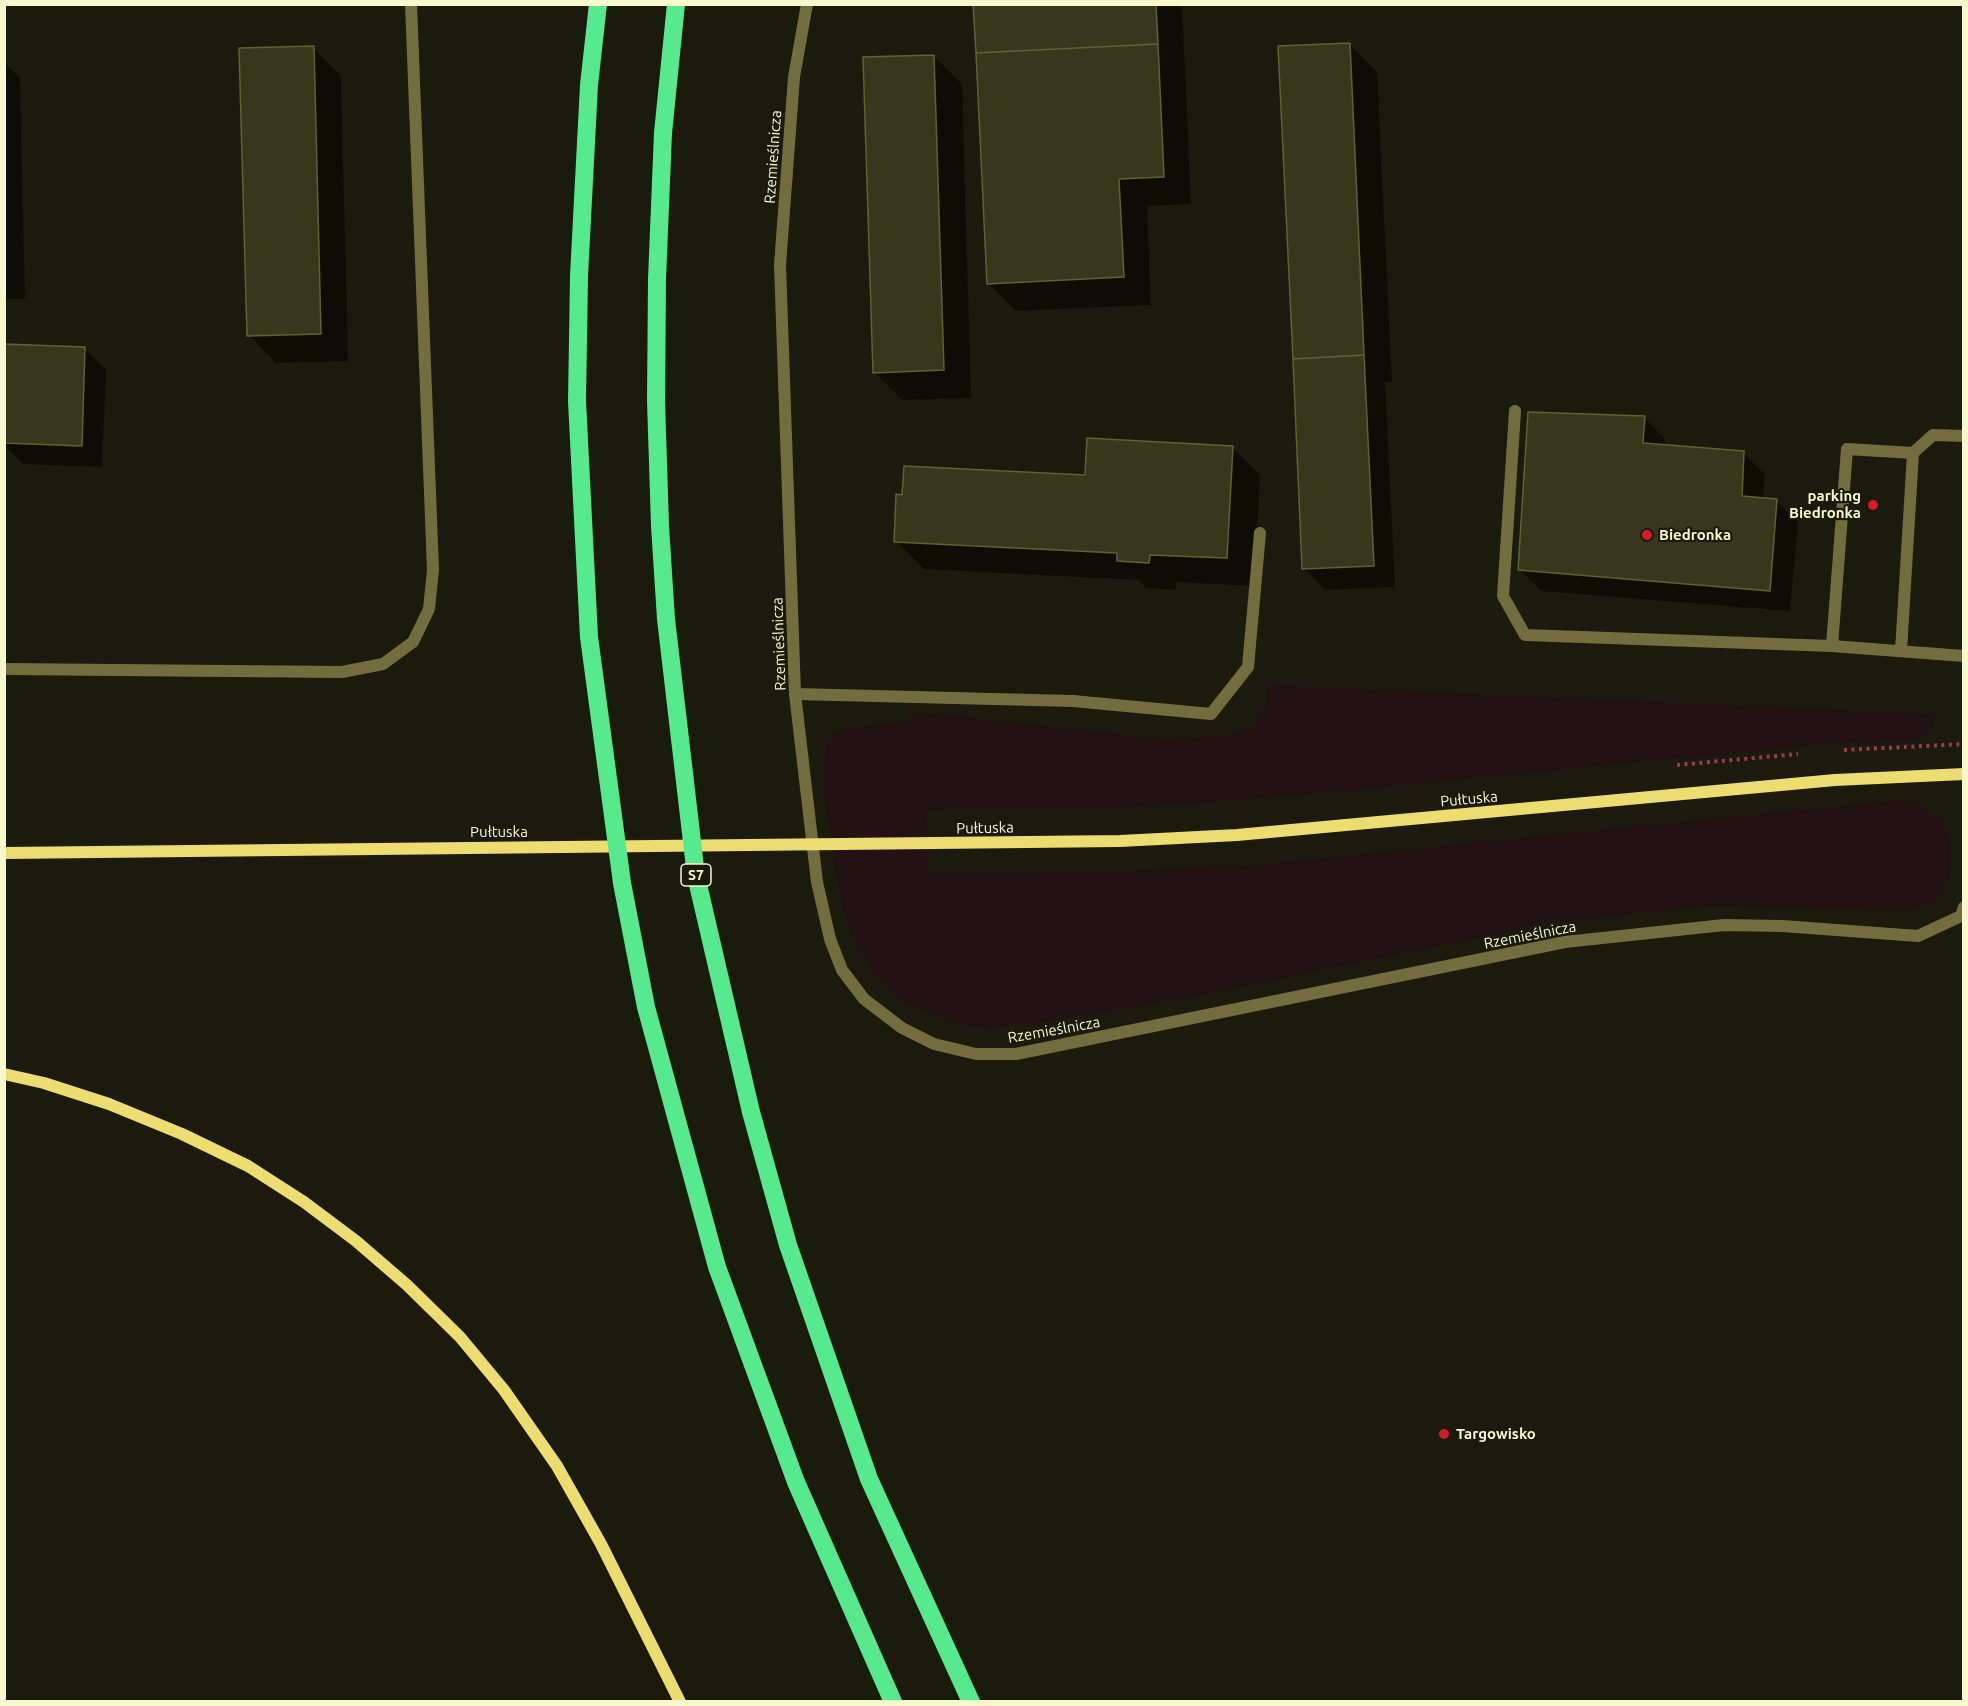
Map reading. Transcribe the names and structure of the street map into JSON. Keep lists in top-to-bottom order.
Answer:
{
  "streets": {
    "highway": ["S7"],
    "main road": ["Pułtuska"],
    "street": ["Rzemieślnicza"]
  },
  "places": ["parking Biedronka", "Biedronka", "Targowisko"]
}
